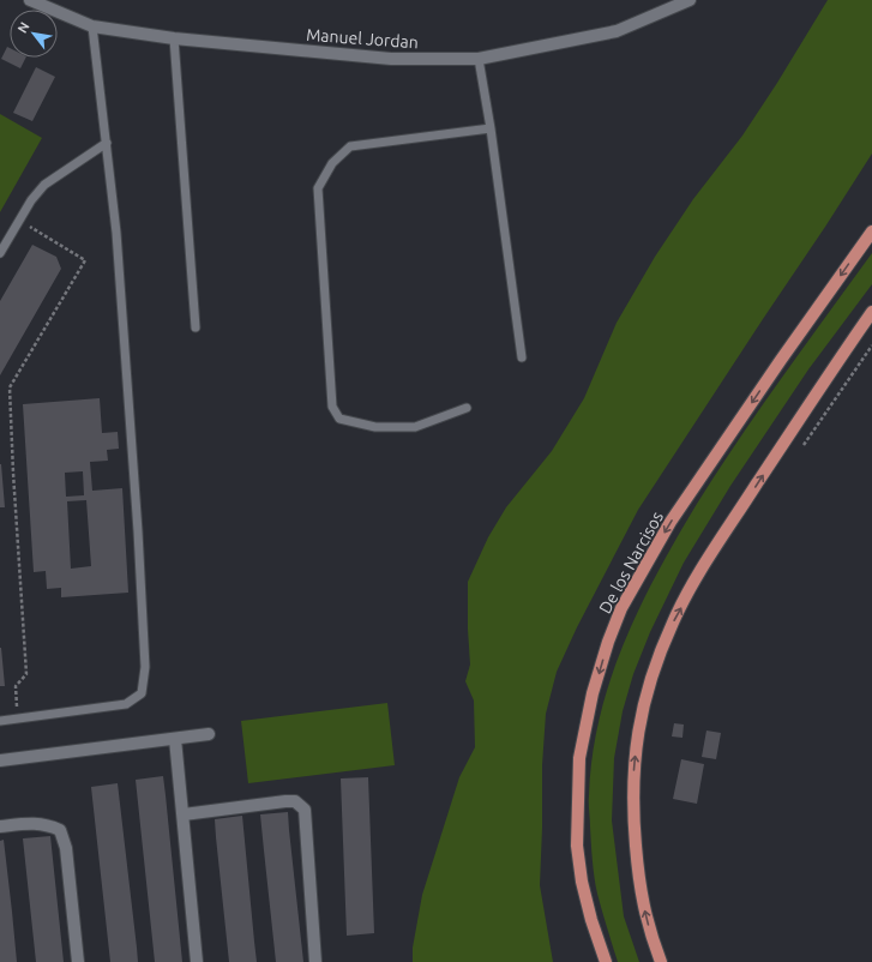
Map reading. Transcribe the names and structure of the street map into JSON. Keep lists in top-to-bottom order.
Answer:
{
  "streets": {
    "main road": ["De los Narcisos"],
    "street": ["Manuel Jordan"]
  },
  "north": "top left"
}
